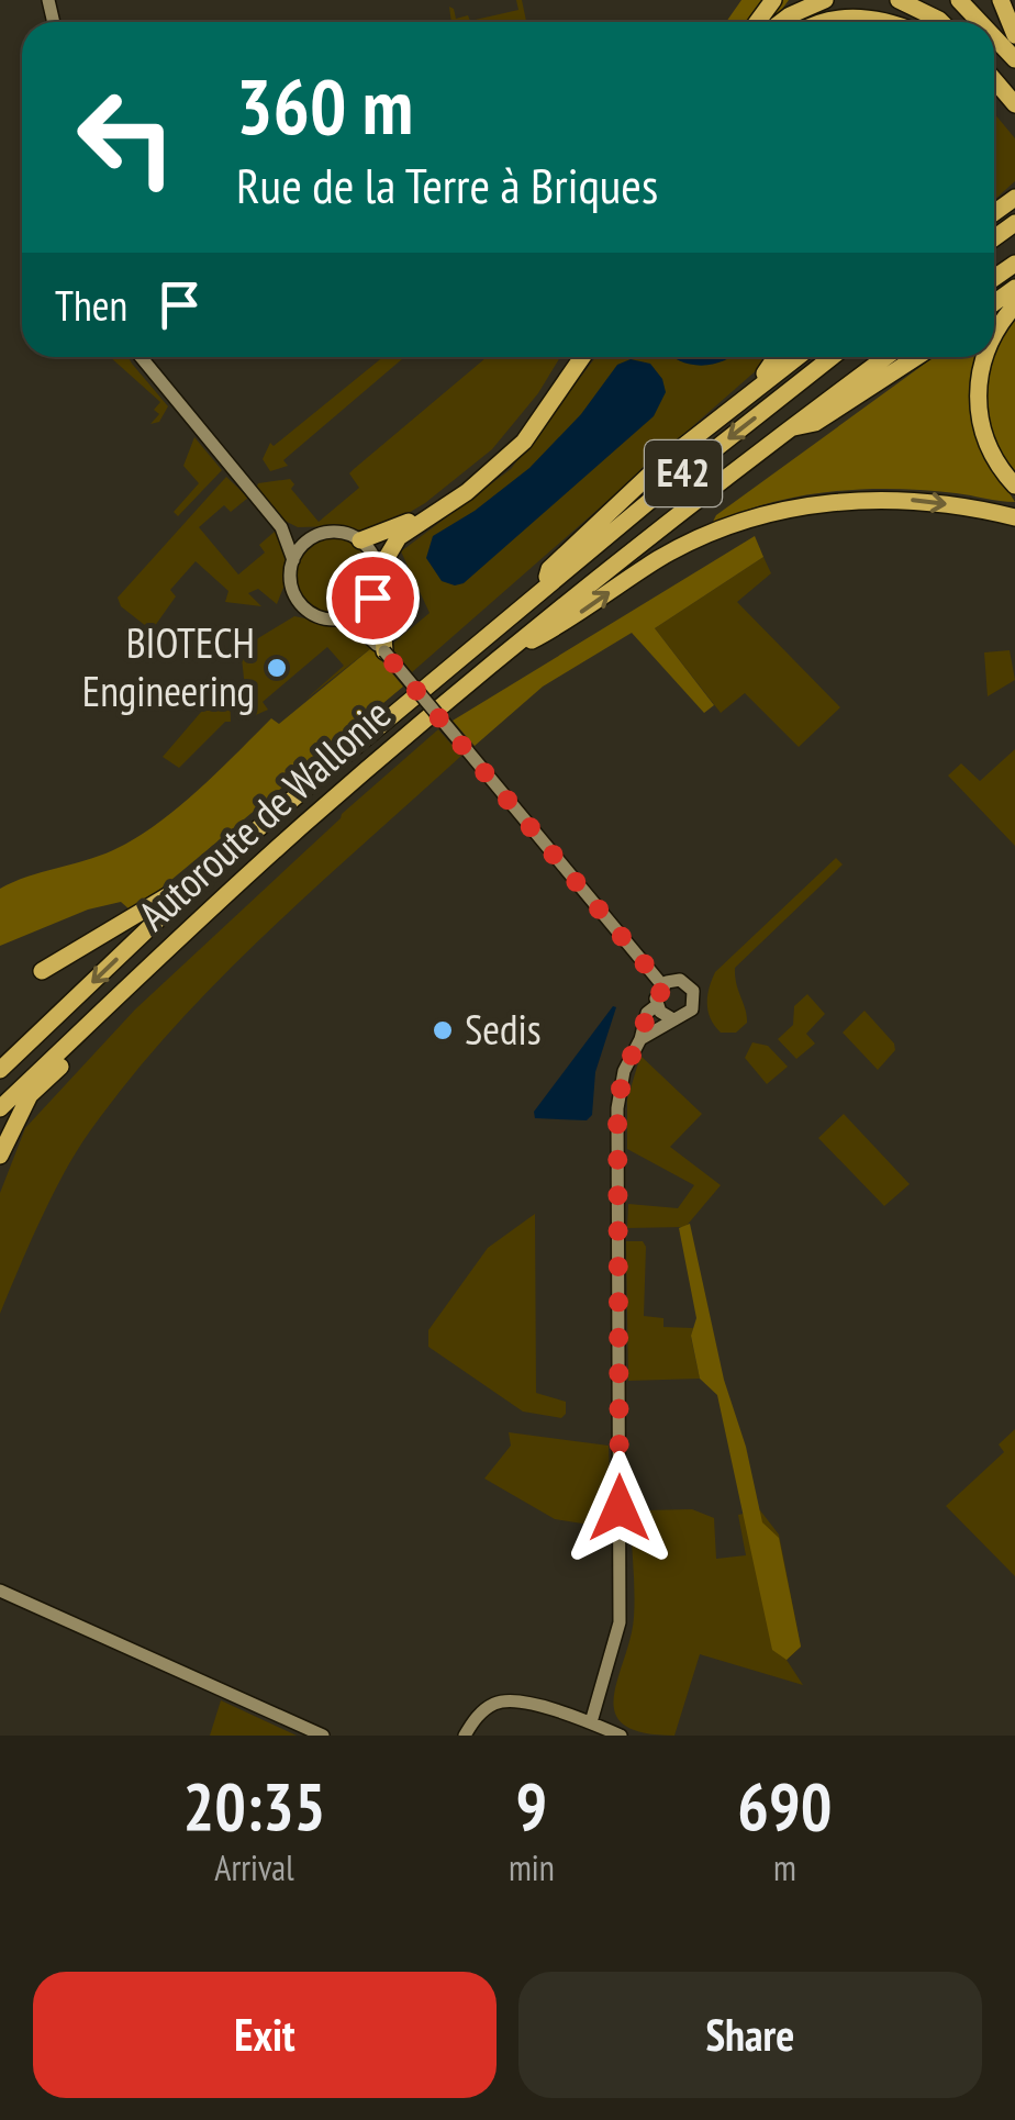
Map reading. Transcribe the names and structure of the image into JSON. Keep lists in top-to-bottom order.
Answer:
{
  "streets": {
    "highway": ["E42", "Autoroute de Wallonie"]
  },
  "places": ["BIOTECH Engineering", "Sedis"],
  "page": {
    "turn": ["360 m", "Rue de la Terre à Briques"],
    "then": "Then",
    "eta": [
      "20:35",
      "Arrival",
      "9",
      "min",
      "690",
      "m"
    ],
    "buttons": ["Exit", "Share"]
  }
}
